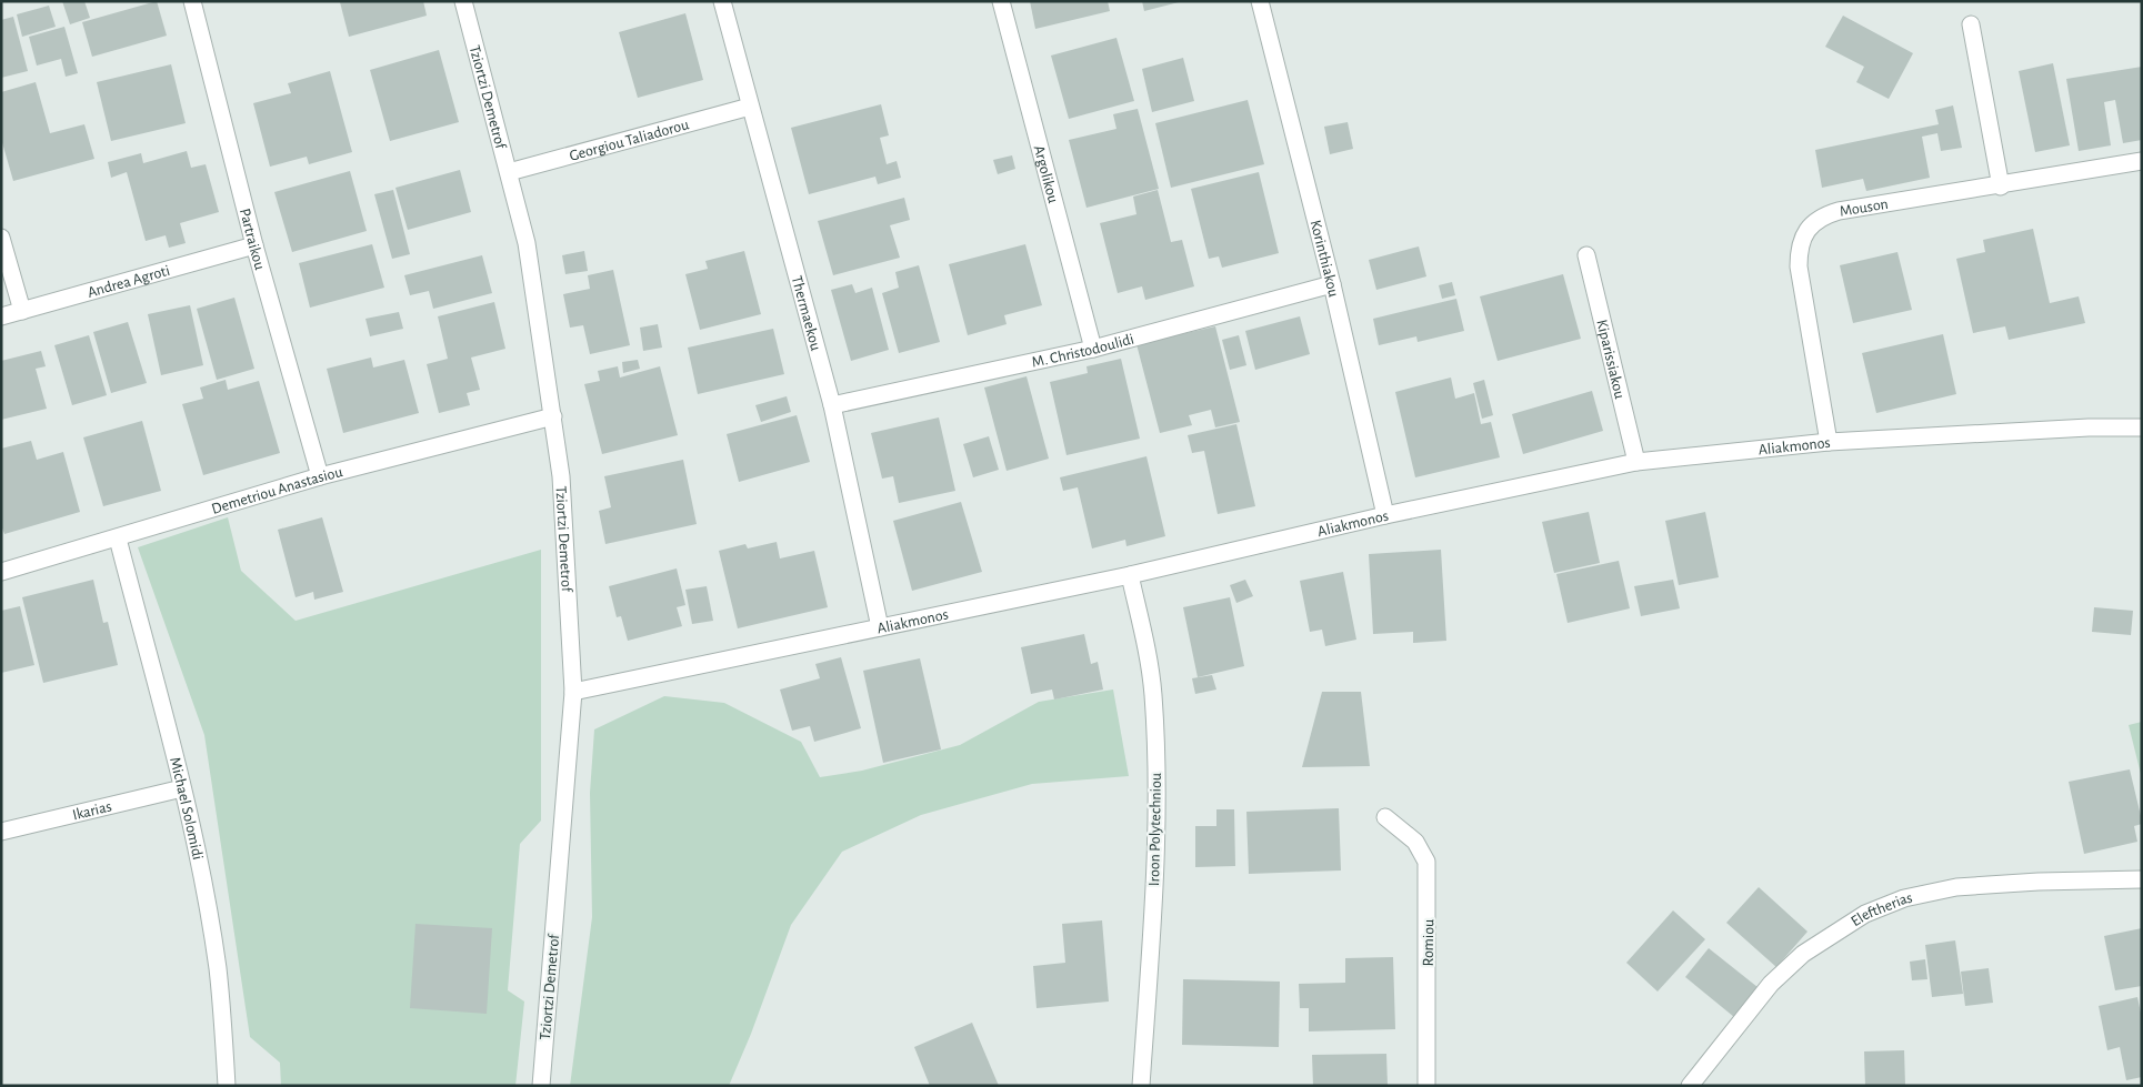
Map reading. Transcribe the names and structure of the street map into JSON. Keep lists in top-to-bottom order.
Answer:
{
  "streets": {
    "street": [
      "Tziortzi Demetrof",
      "Georgiou Taliadorou",
      "Argolikou",
      "Mouson",
      "Partraikou",
      "Korinthiakou",
      "Andrea Agroti",
      "Thermaekou",
      "M. Christodoulidi",
      "Kiparissiakou",
      "Aliakmonos",
      "Demetriou Anastasiou",
      "Ikarias",
      "Michael Solomidi",
      "Iroon Polytechniou",
      "Eleftherias",
      "Romiou"
    ]
  },
  "crossings": [
    ["Tziortzi Demetrof", "Georgiou Taliadorou"],
    ["Tziortzi Demetrof", "Aliakmonos"],
    ["Tziortzi Demetrof", "Demetriou Anastasiou"],
    ["Georgiou Taliadorou", "Thermaekou"],
    ["Argolikou", "M. Christodoulidi"],
    ["Mouson", "Aliakmonos"],
    ["Partraikou", "Andrea Agroti"],
    ["Partraikou", "Demetriou Anastasiou"],
    ["Korinthiakou", "M. Christodoulidi"],
    ["Korinthiakou", "Aliakmonos"],
    ["Thermaekou", "M. Christodoulidi"],
    ["Thermaekou", "Aliakmonos"],
    ["Kiparissiakou", "Aliakmonos"],
    ["Aliakmonos", "Iroon Polytechniou"],
    ["Demetriou Anastasiou", "Michael Solomidi"],
    ["Ikarias", "Michael Solomidi"]
  ]
}
